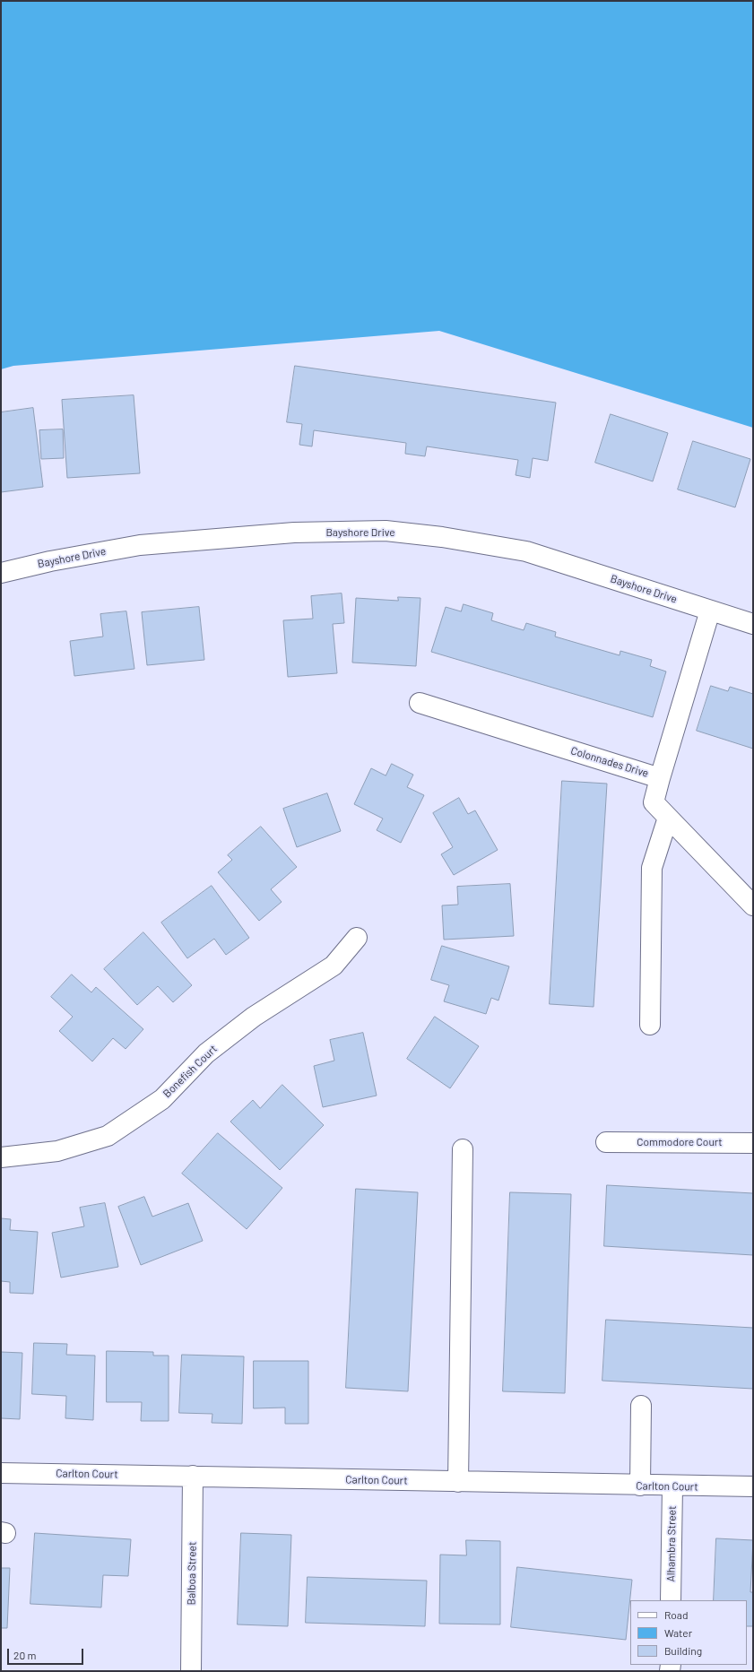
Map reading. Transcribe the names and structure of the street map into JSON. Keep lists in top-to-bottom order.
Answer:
{
  "streets": {
    "street": [
      "Bayshore Drive",
      "Colonnades Drive",
      "Bonefish Court",
      "Commodore Court",
      "Carlton Court",
      "Alhambra Street",
      "Balboa Street"
    ]
  },
  "crossings": [
    ["Carlton Court", "Alhambra Street"],
    ["Carlton Court", "Balboa Street"]
  ],
  "legend": ["Road", "Water", "Building"],
  "scale_bar": "20 m"
}
